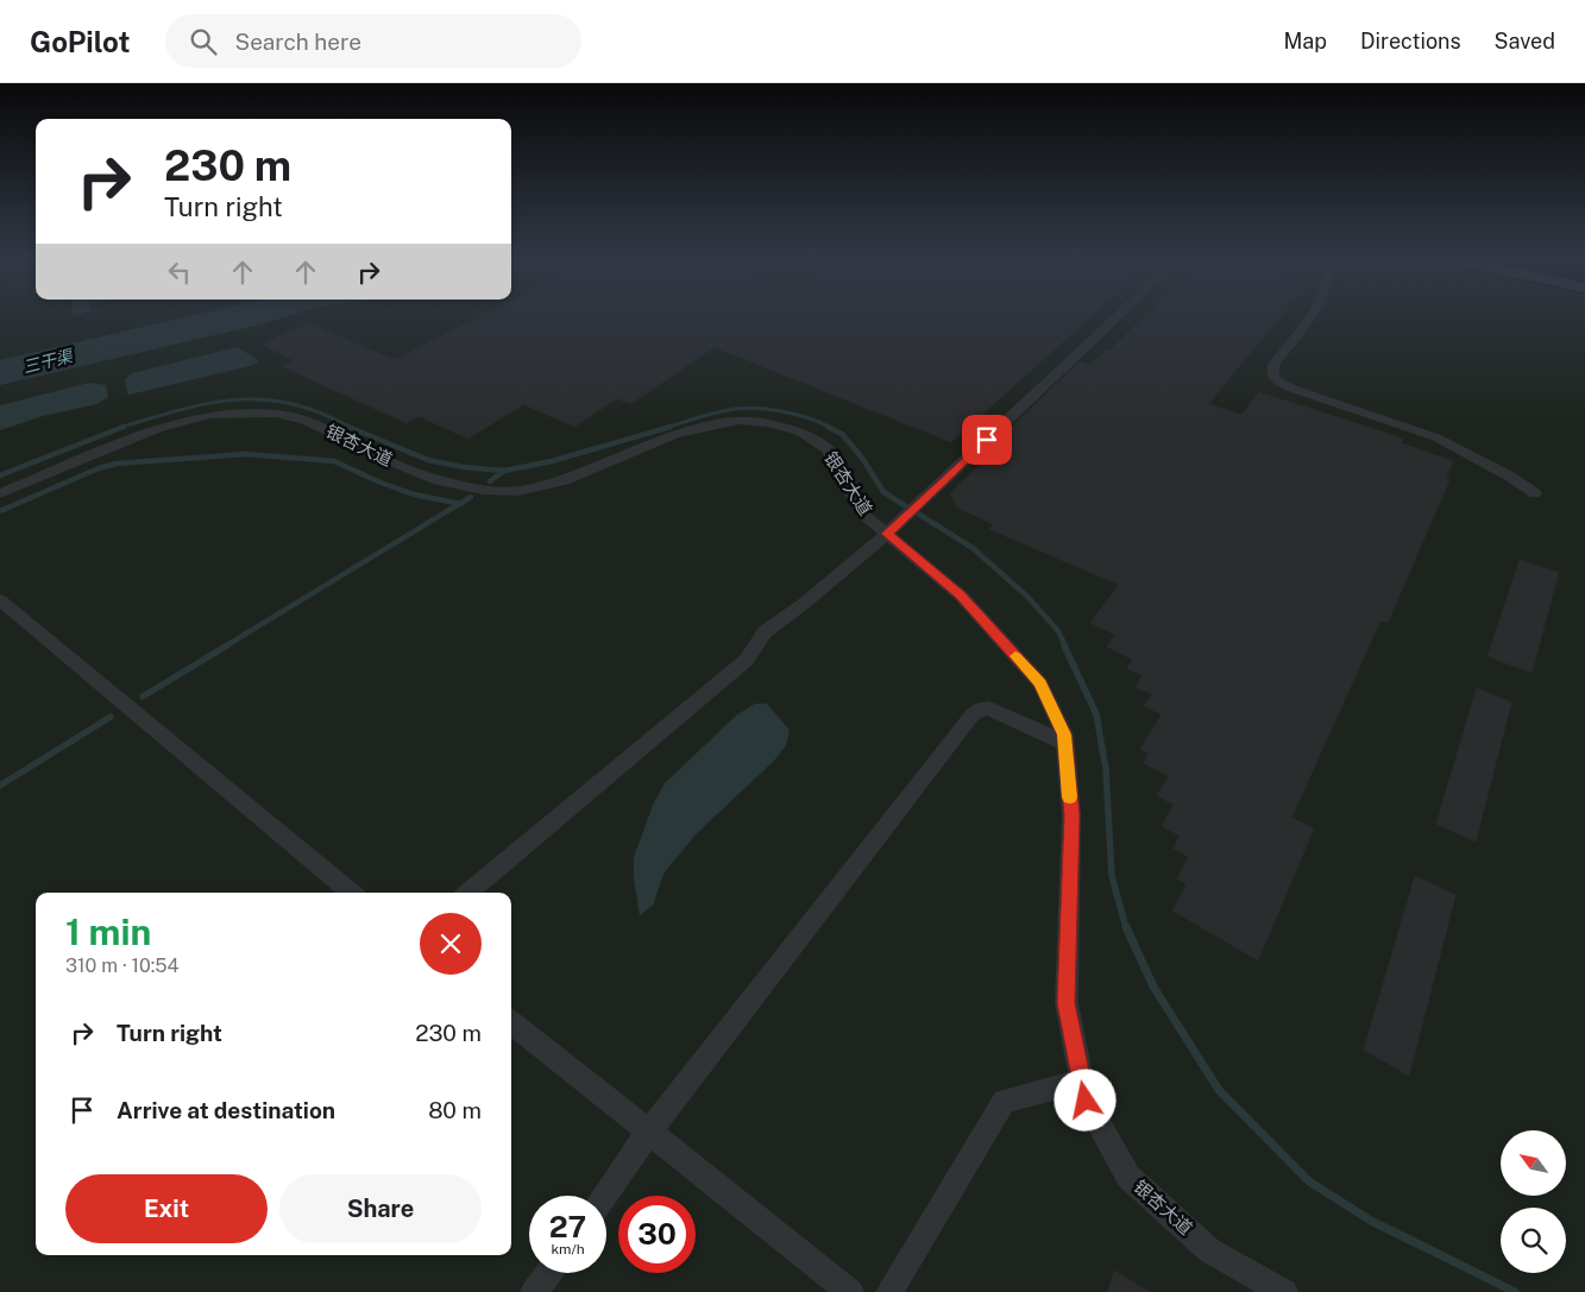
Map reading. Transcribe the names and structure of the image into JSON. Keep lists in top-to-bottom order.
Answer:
{
  "streets": {
    "street": ["银杏大道"]
  },
  "water": ["三干渠"],
  "north": "top left",
  "page": {
    "header": "GoPilot",
    "search": "Search here",
    "nav": ["Map", "Directions", "Saved"],
    "turn": ["230 m", "Turn right"],
    "heading": ["1 min", "310 m · 10:54"],
    "list": [
      {
        "name": "Turn right",
        "value": "230 m"
      },
      {
        "name": "Arrive at destination",
        "value": "80 m"
      }
    ],
    "buttons": ["Exit", "Share"],
    "speed": "27 km/h",
    "limit": "30"
  }
}
